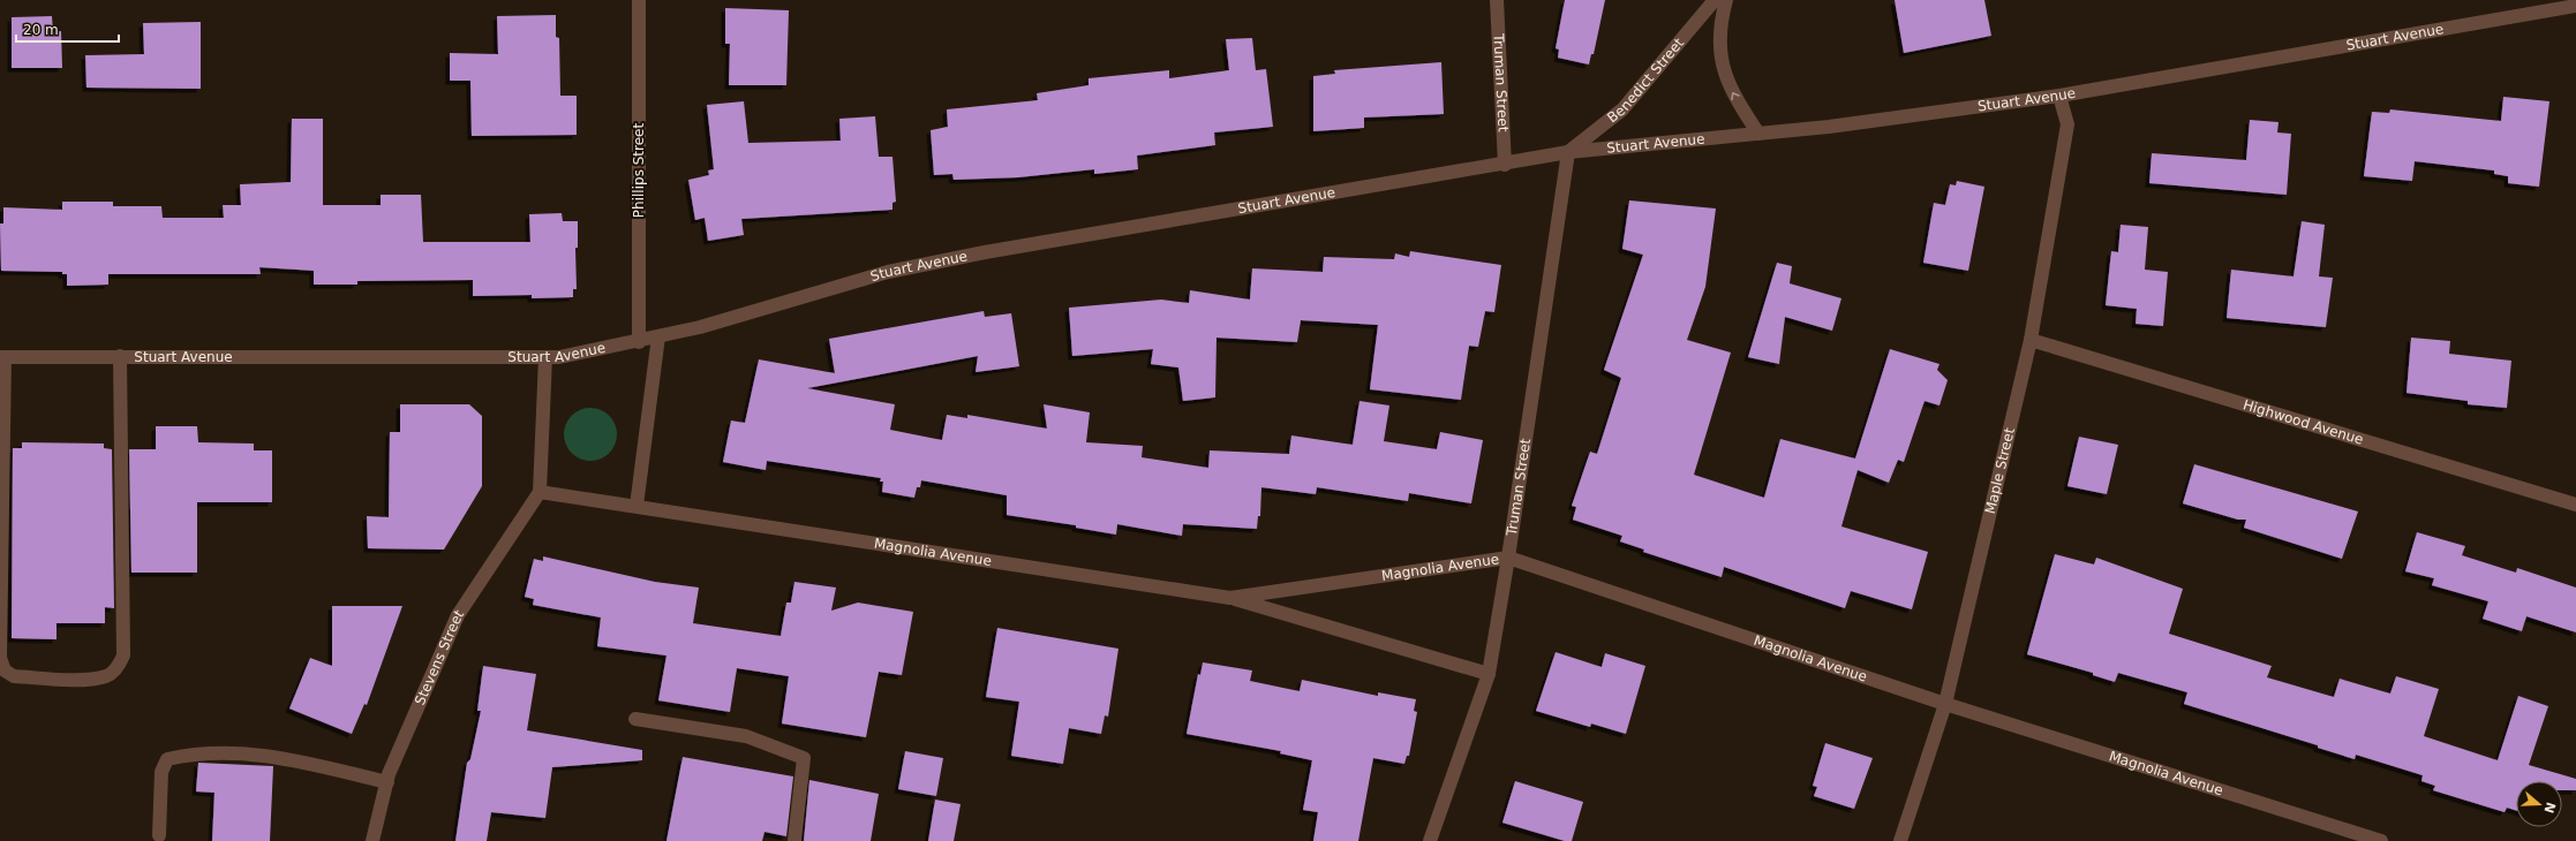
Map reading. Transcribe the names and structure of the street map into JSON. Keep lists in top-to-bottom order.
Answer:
{
  "streets": {
    "street": [
      "Stuart Avenue",
      "Benedict Street",
      "Truman Street",
      "Phillips Street",
      "Highwood Avenue",
      "Maple Street",
      "Magnolia Avenue",
      "Stevens Street"
    ]
  },
  "crossings": [
    ["Stuart Avenue", "Benedict Street"],
    ["Stuart Avenue", "Truman Street"],
    ["Stuart Avenue", "Phillips Street"],
    ["Stuart Avenue", "Maple Street"],
    ["Benedict Street", "Truman Street"],
    ["Truman Street", "Magnolia Avenue"],
    ["Highwood Avenue", "Maple Street"],
    ["Maple Street", "Magnolia Avenue"]
  ],
  "scale_bar": "20 m",
  "north": "right"
}
